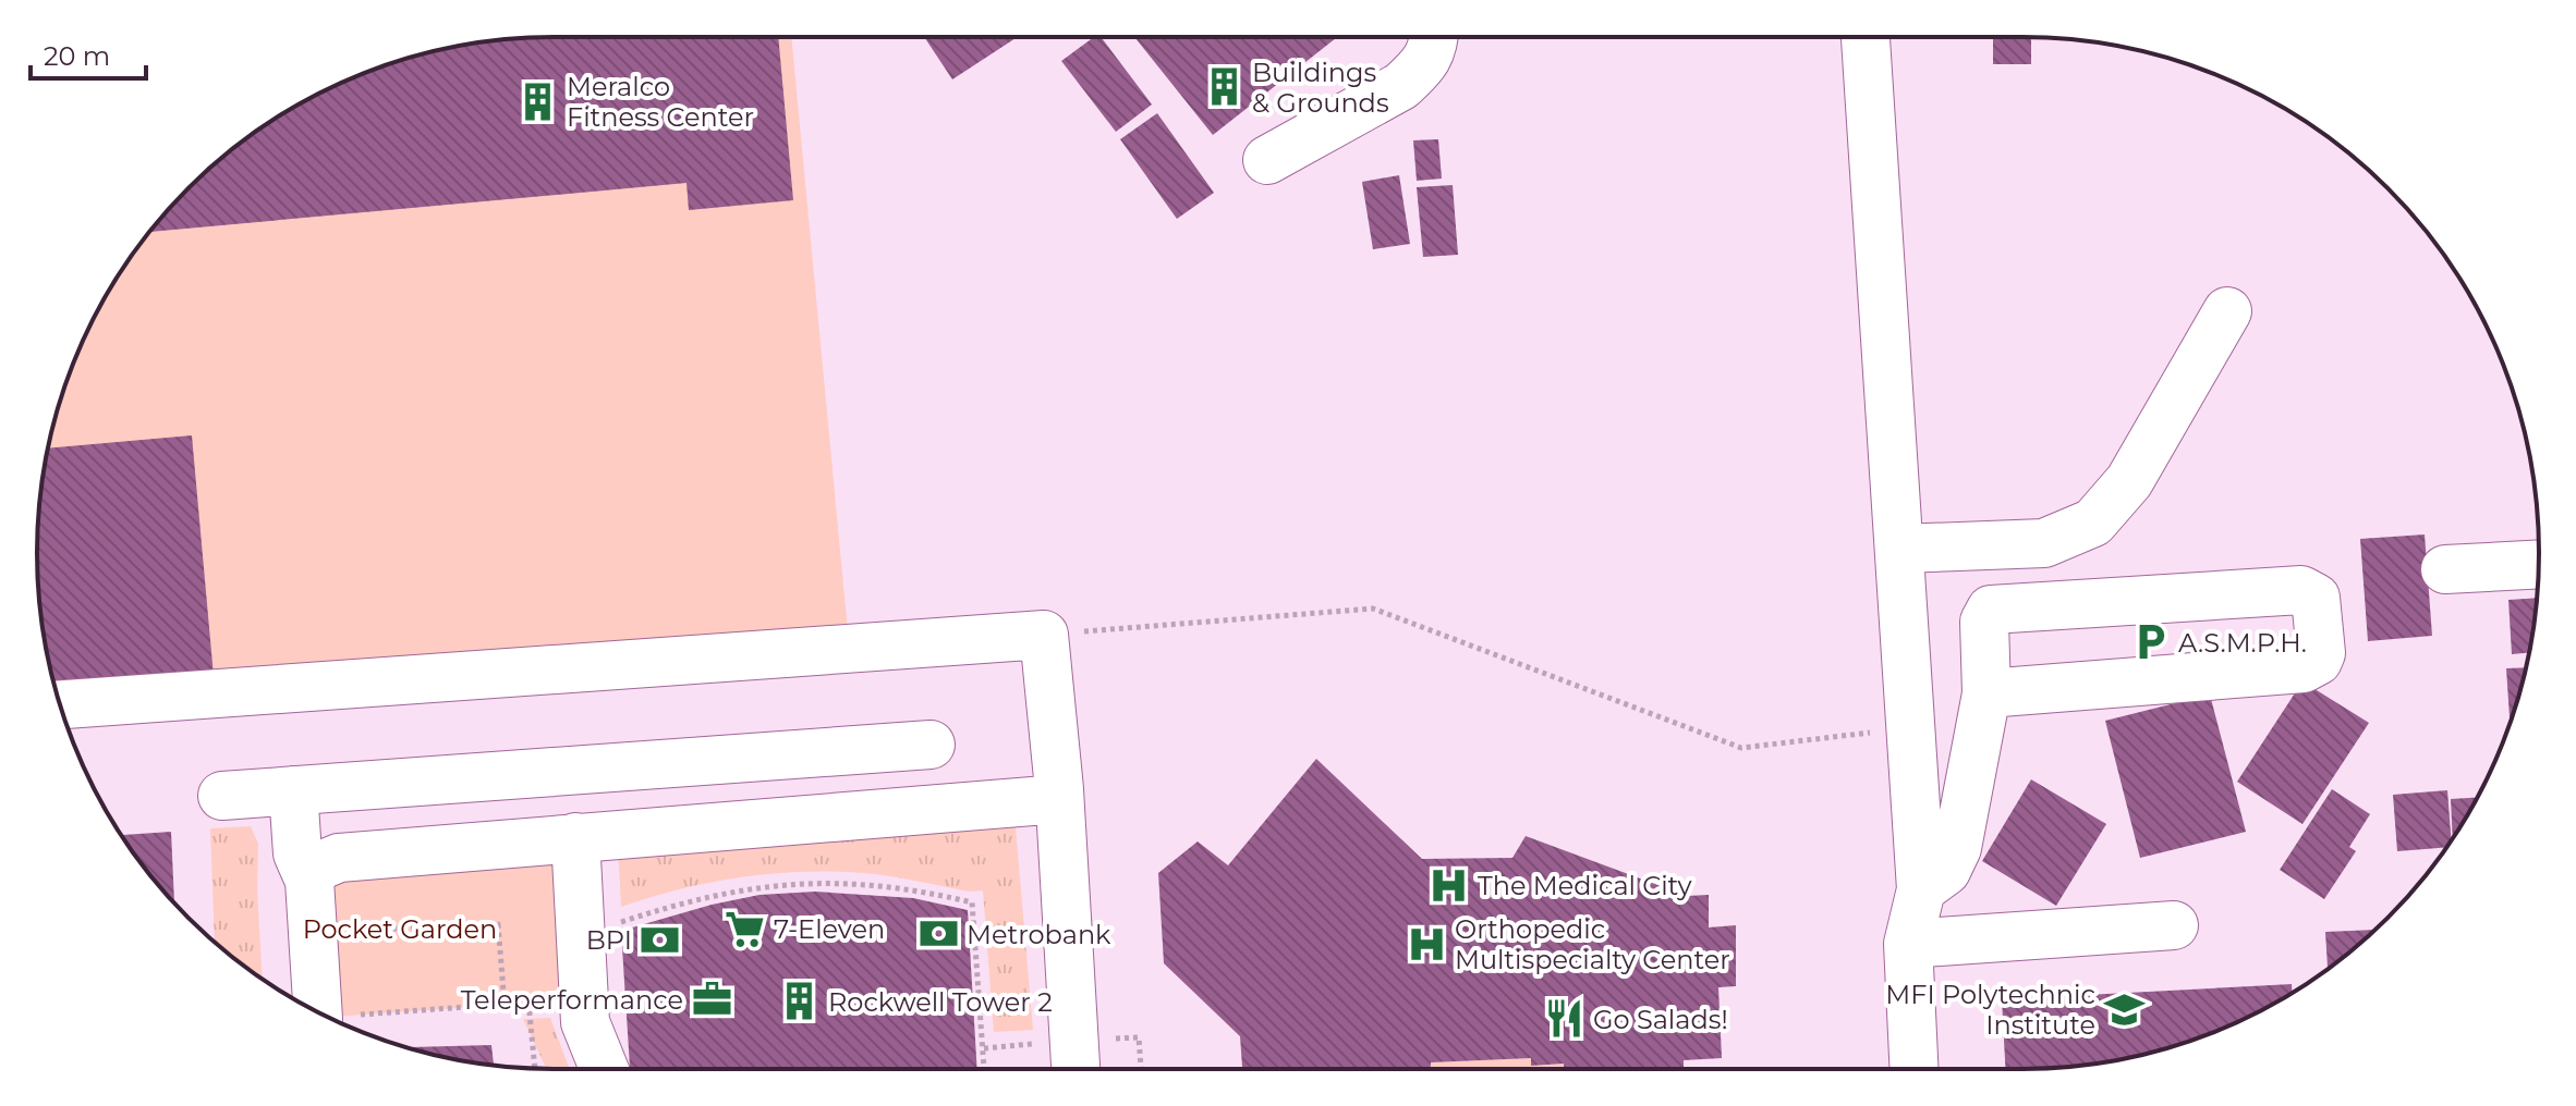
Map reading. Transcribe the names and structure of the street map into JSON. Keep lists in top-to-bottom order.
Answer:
{
  "parks": ["Pocket Garden"],
  "places": {
    "building": ["Buildings & Grounds", "Meralco Fitness Center", "Rockwell Tower 2"],
    "parking": ["A.S.M.P.H."],
    "hospital": ["The Medical City", "Orthopedic Multispecialty Center"],
    "supermarket": ["7-Eleven"],
    "bank": ["Metrobank", "BPI"],
    "office": ["Teleperformance"],
    "school or university": ["MFI Polytechnic Institute"],
    "restaurant": ["Go Salads!"]
  },
  "scale_bar": "20 m"
}
